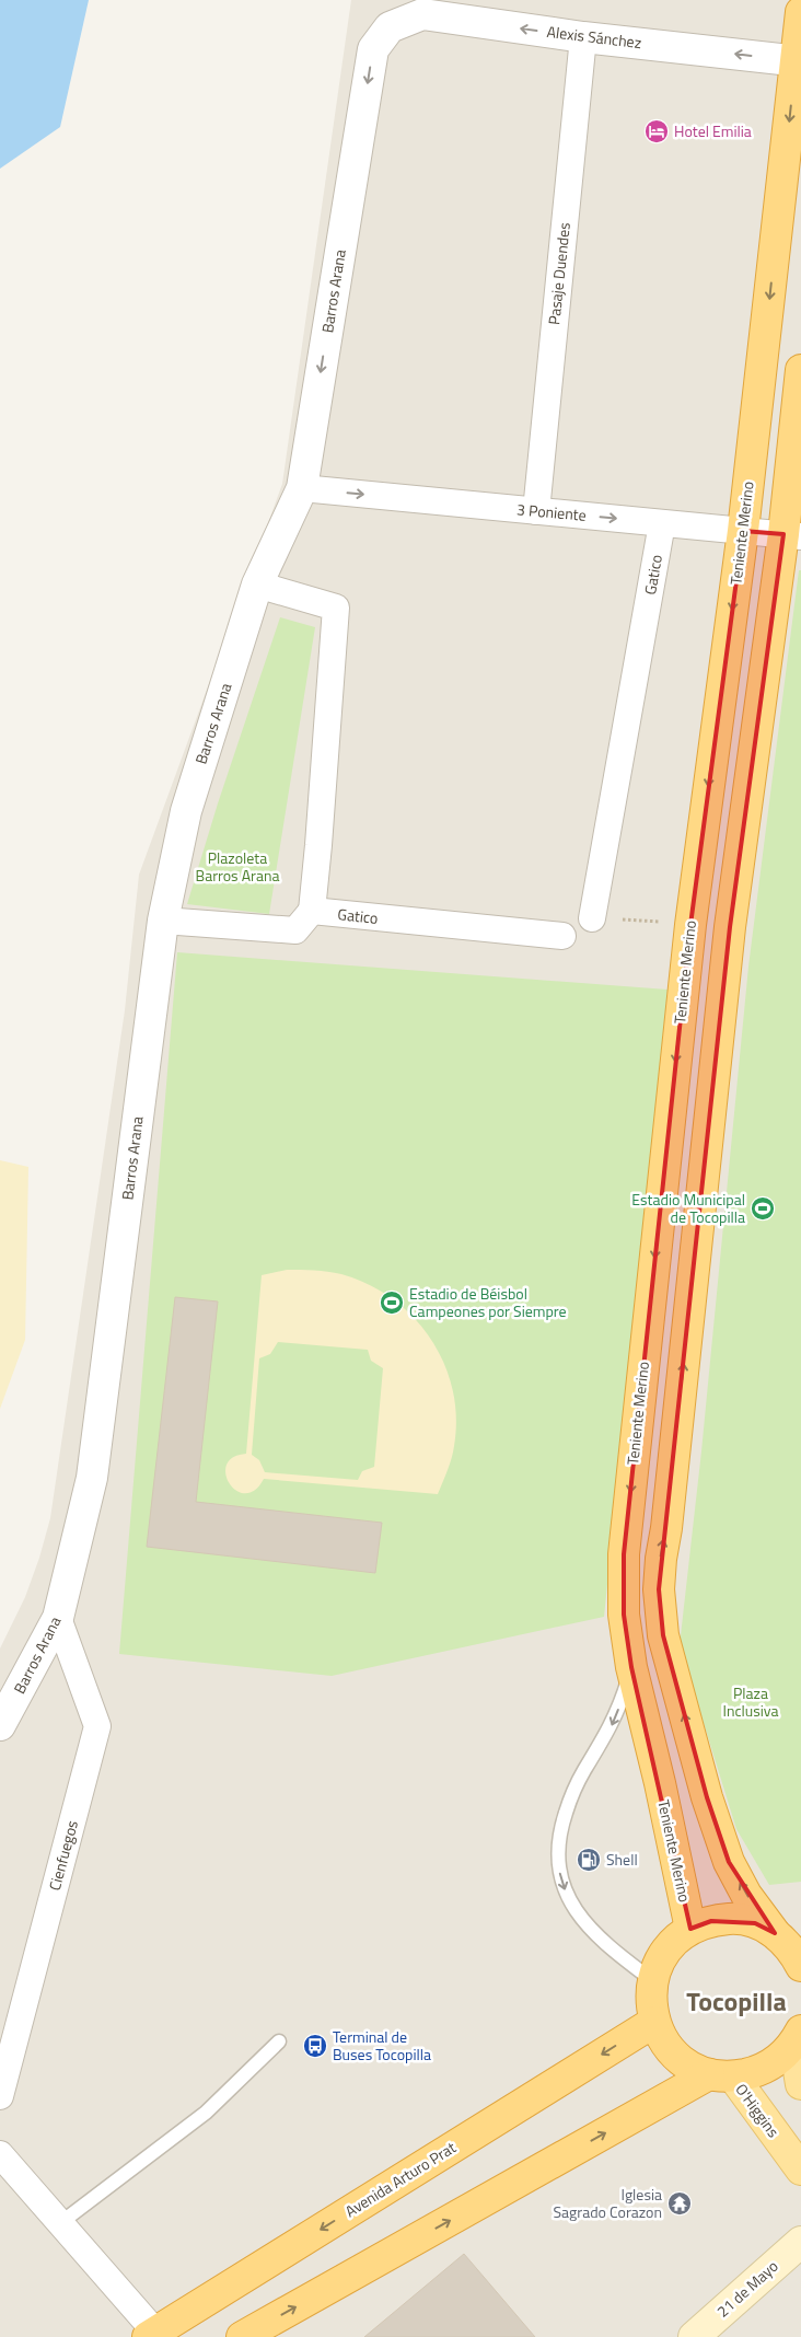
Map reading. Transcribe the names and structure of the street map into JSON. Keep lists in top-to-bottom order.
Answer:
{
  "streets": {
    "highway": ["Teniente Merino", "Avenida Arturo Prat"],
    "main road": ["O'Higgins", "21 de Mayo"],
    "street": [
      "Alexis Sánchez",
      "Pasaje Duendes",
      "Barros Arana",
      "3 Poniente",
      "Gatico",
      "Cienfuegos"
    ]
  },
  "crossings": [
    ["Alexis Sánchez", "Pasaje Duendes"],
    ["Alexis Sánchez", "Barros Arana"],
    ["Alexis Sánchez", "Teniente Merino"],
    ["Pasaje Duendes", "3 Poniente"],
    ["Barros Arana", "3 Poniente"],
    ["Barros Arana", "Cienfuegos"],
    ["3 Poniente", "Teniente Merino"],
    ["3 Poniente", "Gatico"]
  ],
  "one_way": ["Alexis Sánchez", "3 Poniente"],
  "districts": ["Tocopilla"],
  "parks": ["Plazoleta Barros Arana", "Plaza Inclusiva"],
  "places": {
    "hotel": ["Hotel Emilia"],
    "sports": ["Estadio Municipal de Tocopilla", "Estadio de Béisbol Campeones por Siempre"],
    "fuel station": ["Shell"],
    "bus stop": ["Terminal de Buses Tocopilla"],
    "temple": ["Iglesia Sagrado Corazon"]
  }
}
